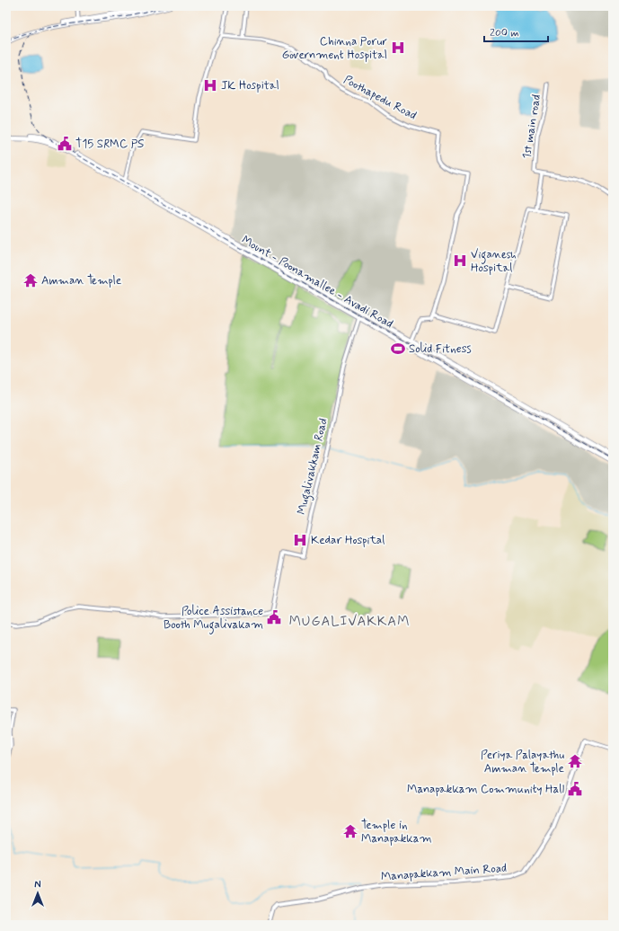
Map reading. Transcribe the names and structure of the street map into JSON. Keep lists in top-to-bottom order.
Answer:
{
  "streets": {
    "main road": ["Mount - Poonamallee - Avadi Road", "Manapakkam Main Road"],
    "street": ["Poothapedu Road", "1st main road", "Mugalivakkam Road"]
  },
  "crossings": [
    ["Mount - Poonamallee - Avadi Road", "Mugalivakkam Road"]
  ],
  "districts": ["MUGALIVAKKAM"],
  "places": {
    "hospital": [
      "Chinna Porur Government Hospital",
      "JK Hospital",
      "Viganesh Hospital",
      "Kedar Hospital"
    ],
    "public building": ["T15 SRMC PS", "Police Assistance Booth Mugalivakam", "Manapakkam Community Hall"],
    "temple": ["Amman Temple", "Periya Palayathu Amman Temple", "Temple in Manapakkam"],
    "sports": ["Solid Fitness"]
  },
  "scale_bar": "200 m",
  "north": "top"
}
